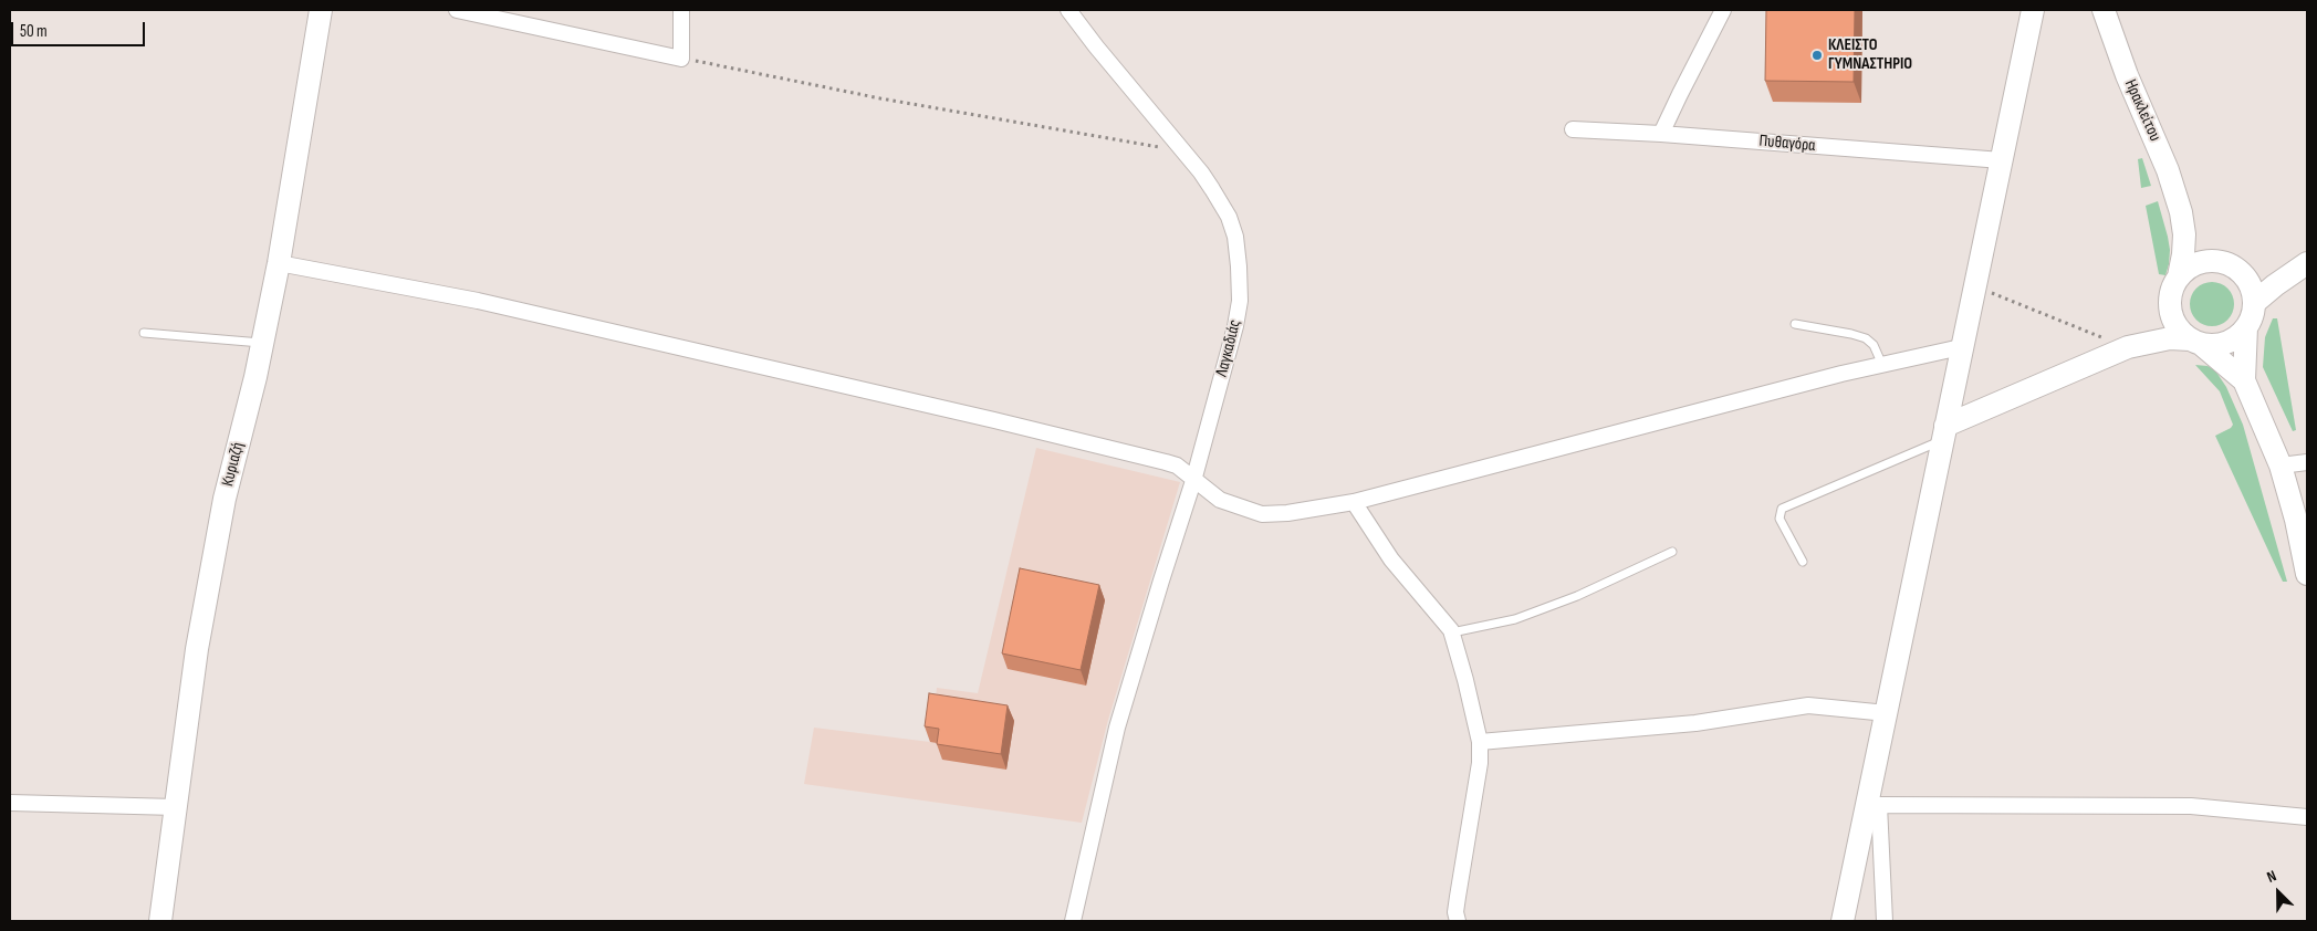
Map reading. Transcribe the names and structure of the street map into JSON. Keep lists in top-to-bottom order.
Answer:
{
  "streets": {
    "street": [
      "Ηρακλείτου",
      "Πυθαγόρα",
      "Λαγκαδιάς",
      "Κυριαζή"
    ]
  },
  "places": ["ΚΛΕΙΣΤΟ ΓΥΜΝΑΣΤΗΡΙΟ"],
  "scale_bar": "50 m",
  "north": "top left"
}
